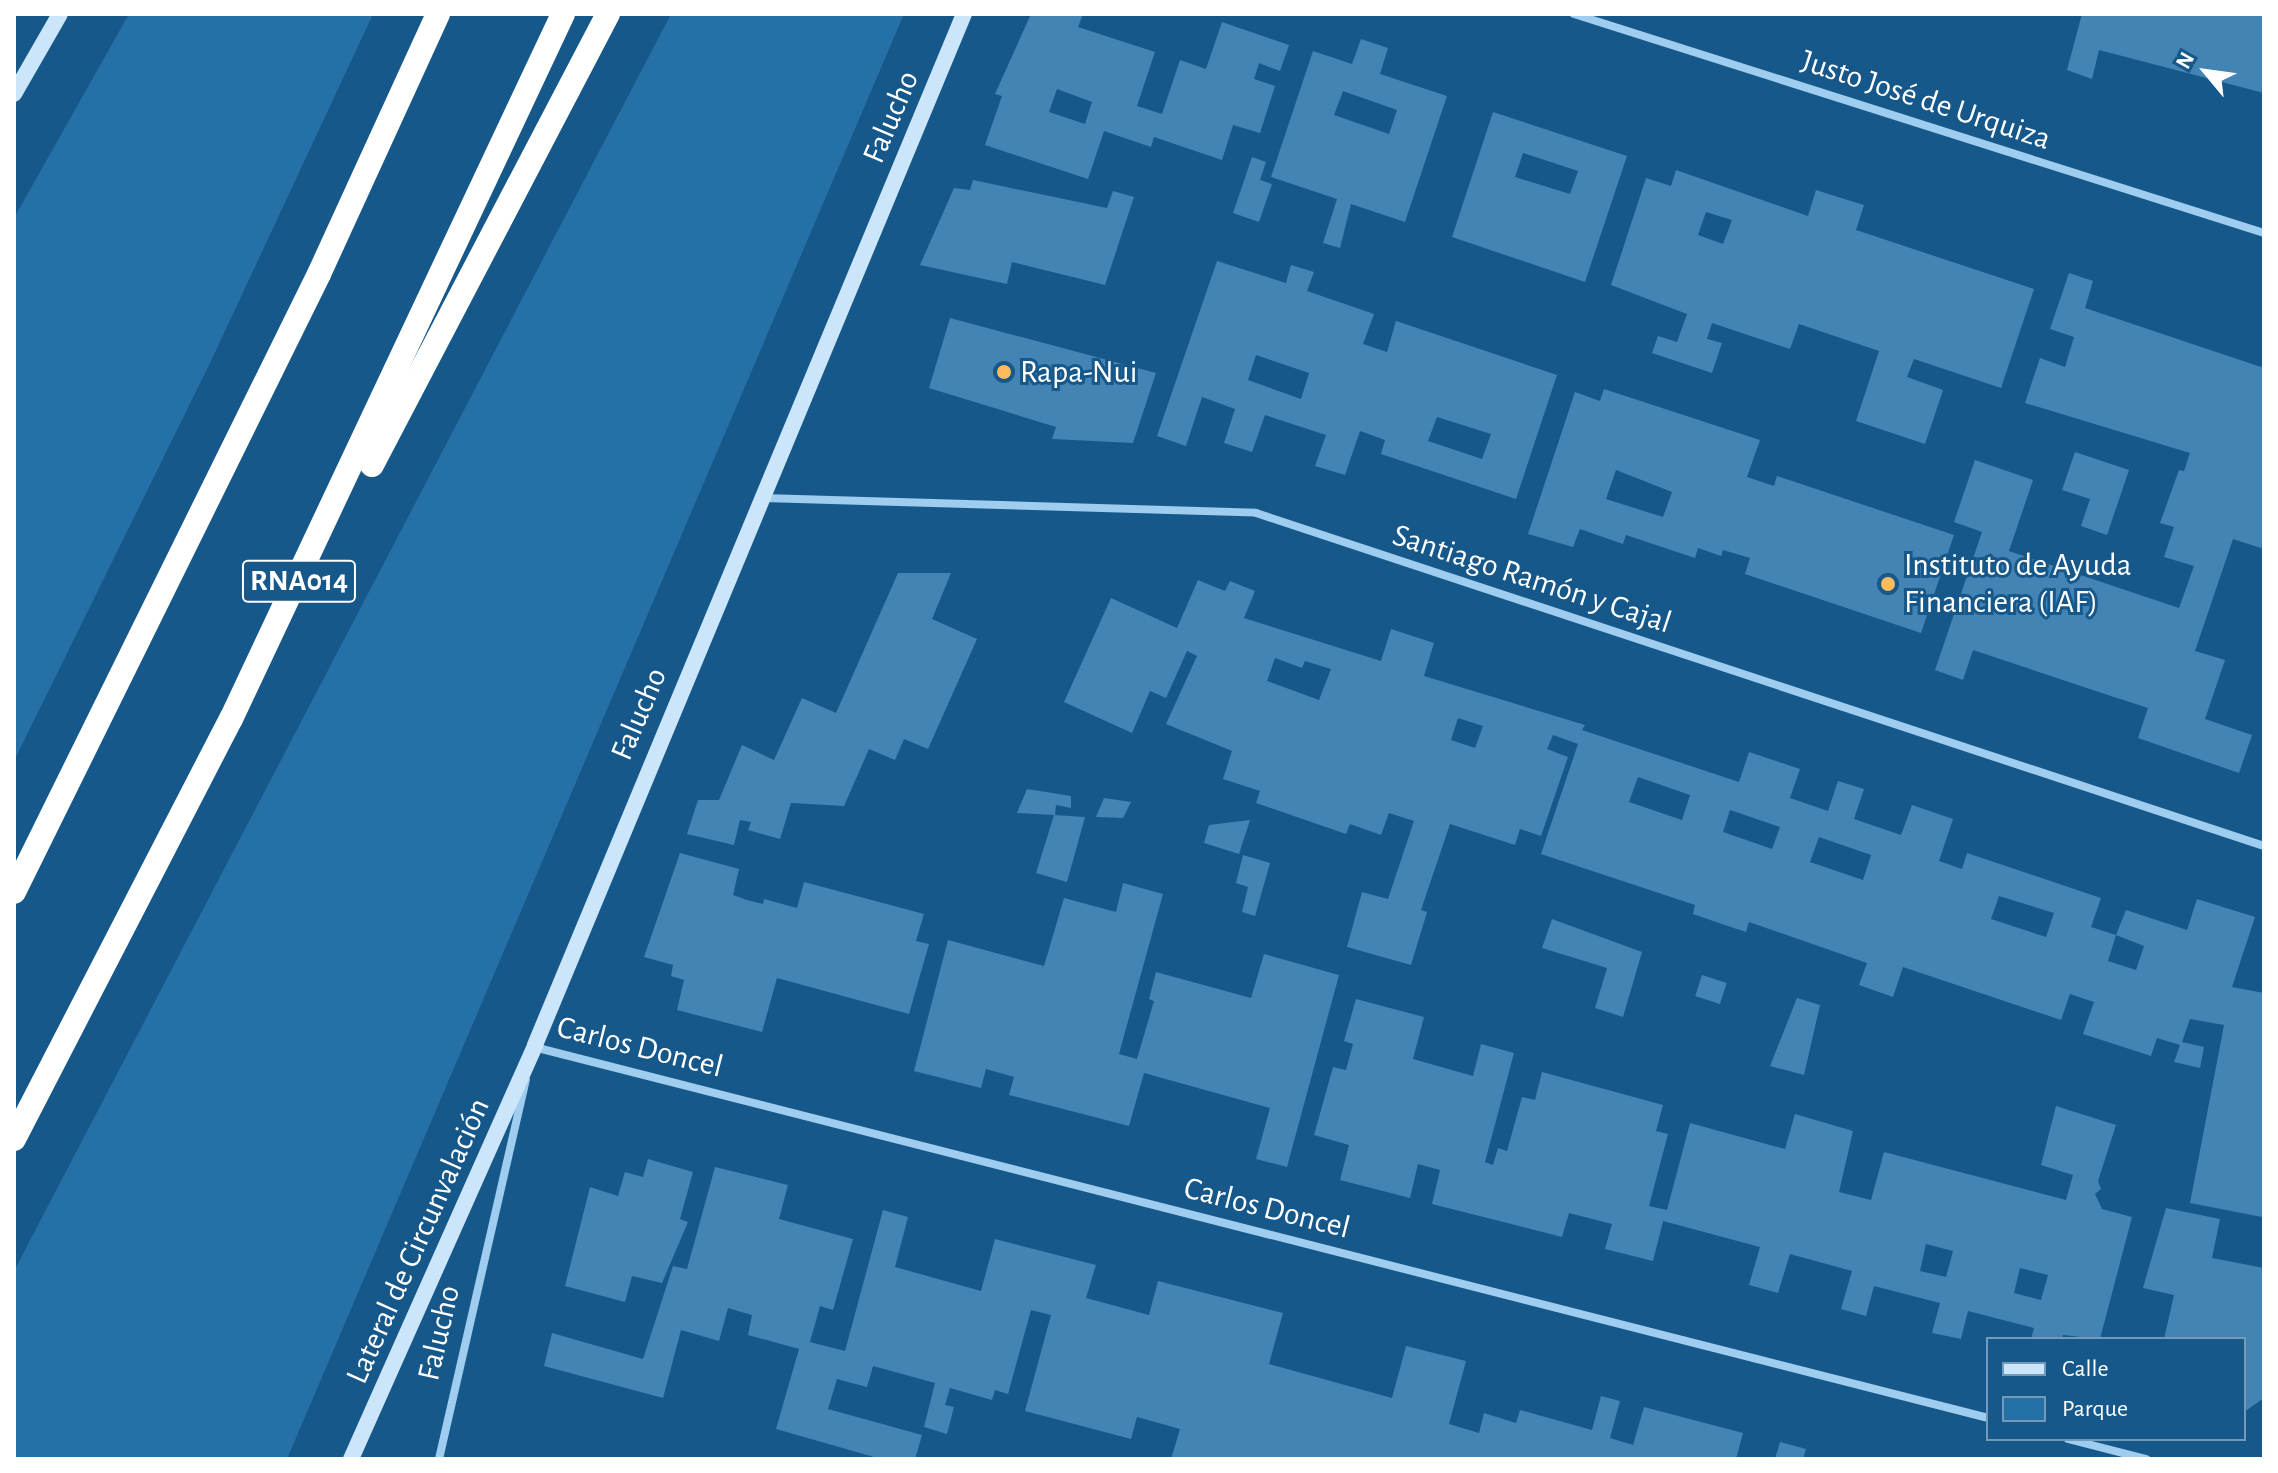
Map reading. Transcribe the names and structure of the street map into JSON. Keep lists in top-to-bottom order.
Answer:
{
  "streets": {
    "highway": ["RNA014"],
    "street": [
      "Justo José de Urquiza",
      "Falucho",
      "Santiago Ramón y Cajal",
      "Carlos Doncel",
      "Lateral de Circunvalación"
    ]
  },
  "crossings": [
    ["Falucho", "Santiago Ramón y Cajal"],
    ["Falucho", "Carlos Doncel"],
    ["Falucho", "Lateral de Circunvalación"],
    ["Carlos Doncel", "Lateral de Circunvalación"]
  ],
  "places": ["Rapa-Nui", "Instituto de Ayuda Financiera (IAF)"],
  "legend": ["Calle", "Parque"],
  "north": "top left"
}
